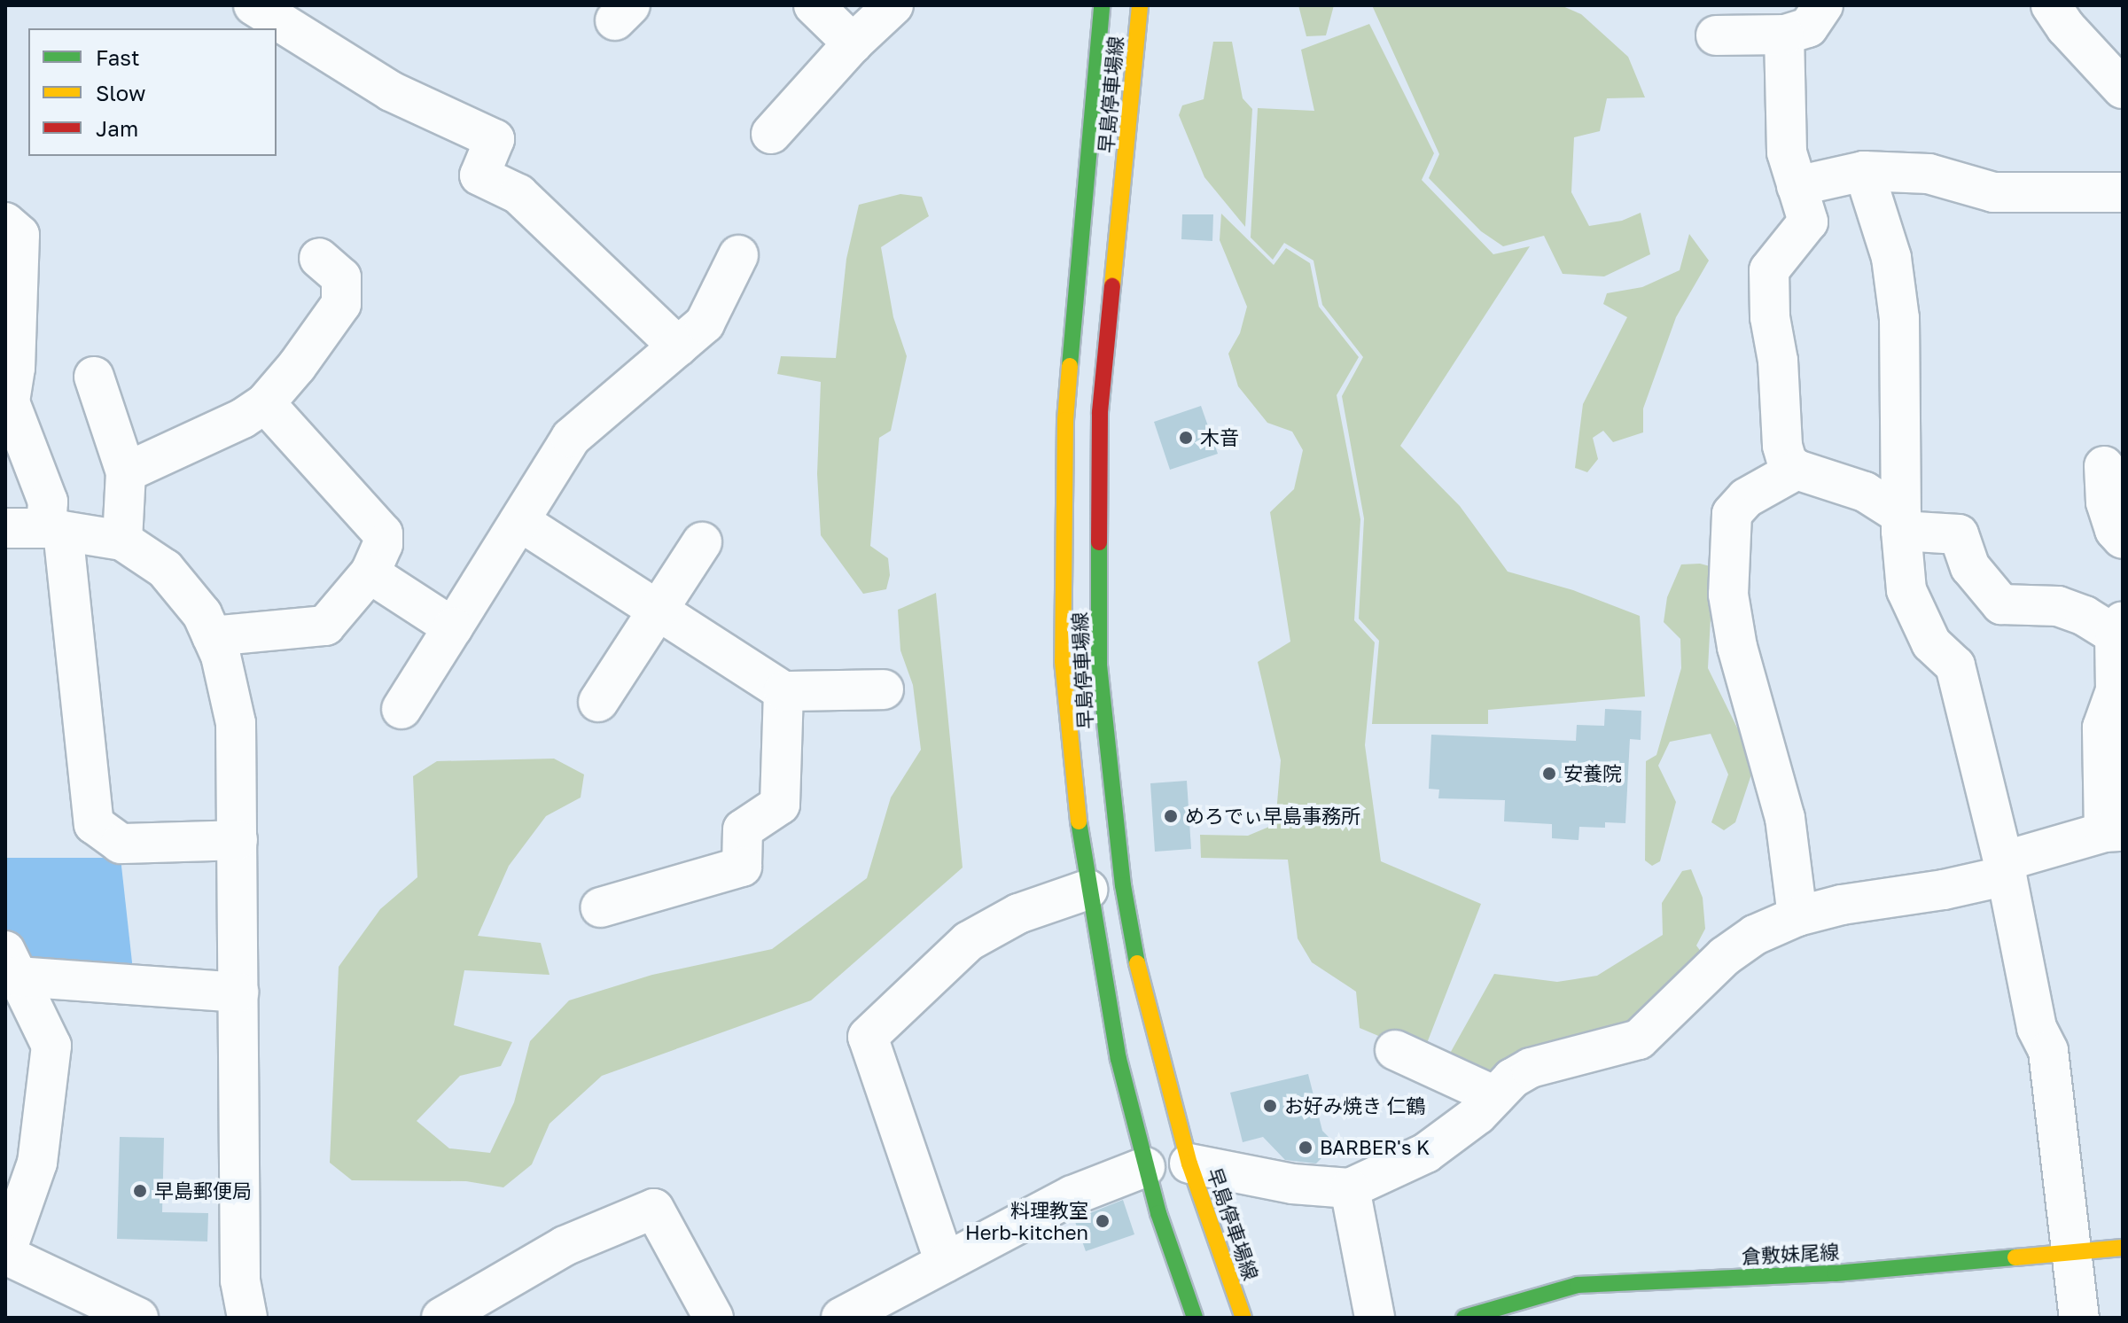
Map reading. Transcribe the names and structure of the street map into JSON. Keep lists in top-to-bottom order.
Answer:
{
  "streets": {
    "main road": ["早島停車場線", "倉敷妹尾線"]
  },
  "places": [
    "木音",
    "安養院",
    "めろでぃ早島事務所",
    "お好み焼き 仁鶴",
    "BARBER's K",
    "早島郵便局",
    "料理教室 Herb-kitchen"
  ],
  "legend": ["Fast", "Slow", "Jam"]
}
